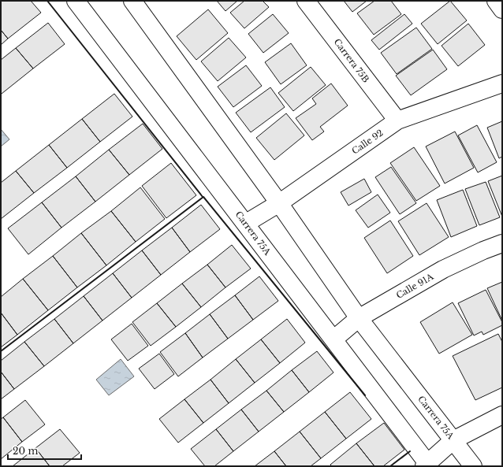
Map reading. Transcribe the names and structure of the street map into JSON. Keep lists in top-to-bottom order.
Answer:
{
  "streets": {
    "street": [
      "Carrera 75B",
      "Calle 92",
      "Carrera 75A",
      "Calle 91A"
    ]
  },
  "crossings": [
    ["Carrera 75B", "Calle 92"],
    ["Calle 92", "Carrera 75A"],
    ["Carrera 75A", "Calle 91A"]
  ],
  "scale_bar": "20 m"
}
